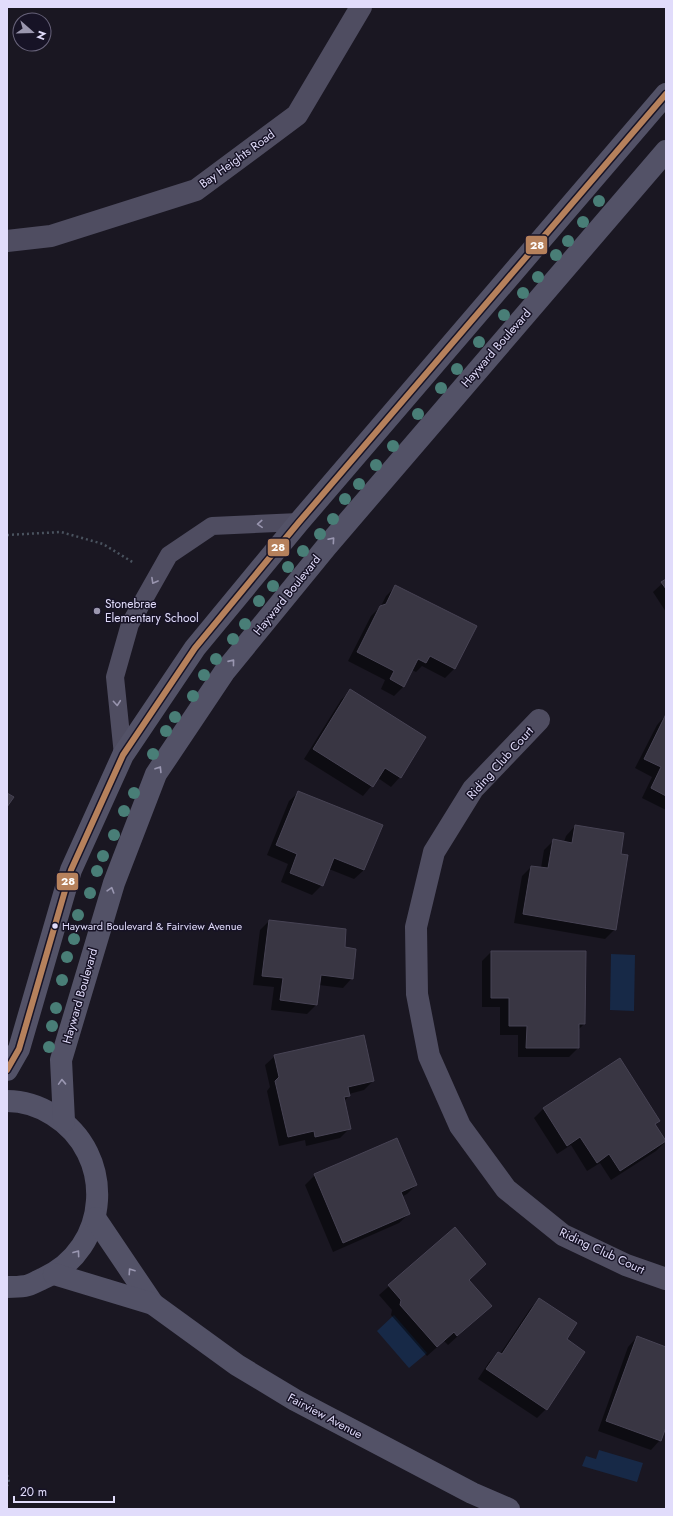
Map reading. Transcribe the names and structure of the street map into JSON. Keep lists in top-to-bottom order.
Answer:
{
  "streets": {
    "main road": ["Hayward Boulevard", "Fairview Avenue"],
    "street": ["Bay Heights Road", "Riding Club Court"]
  },
  "places": ["Stonebrae Elementary School", "Hayward Boulevard & Fairview Avenue"],
  "lines": ["transit line 28"],
  "scale_bar": "20 m",
  "north": "right"
}
